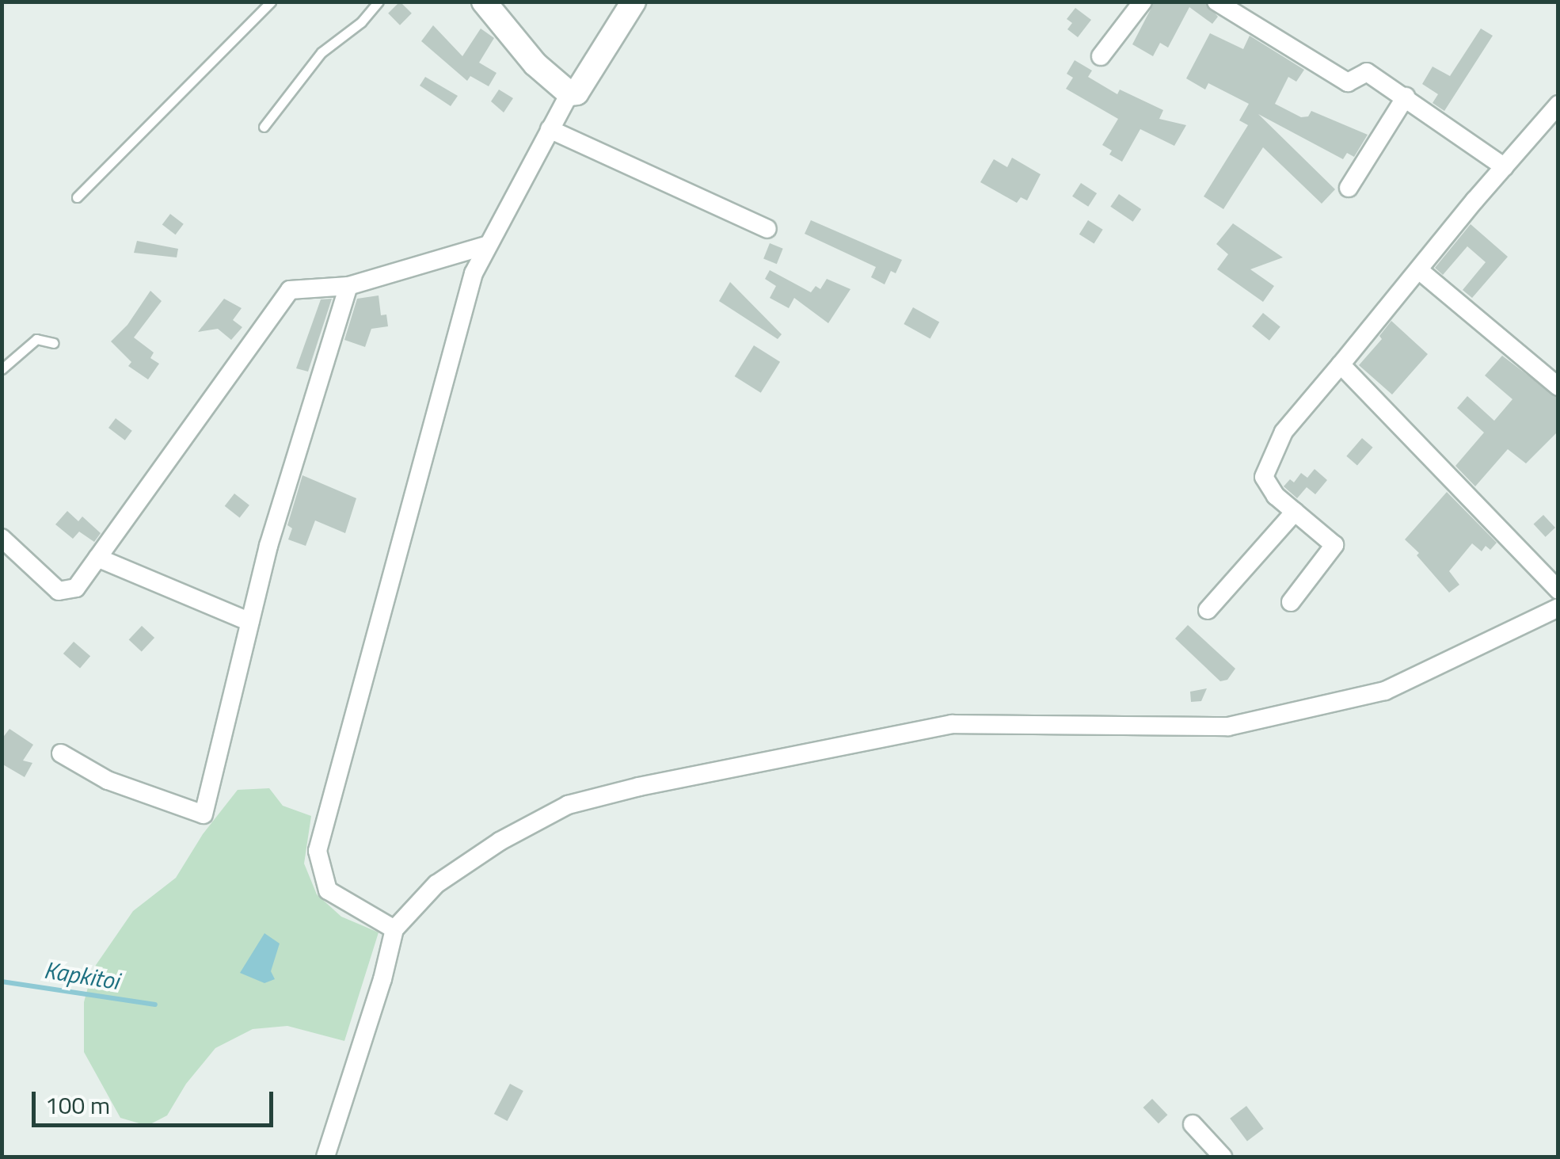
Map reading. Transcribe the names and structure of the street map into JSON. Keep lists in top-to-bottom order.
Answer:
{
  "water": ["Kapkitoi"],
  "scale_bar": "100 m"
}
